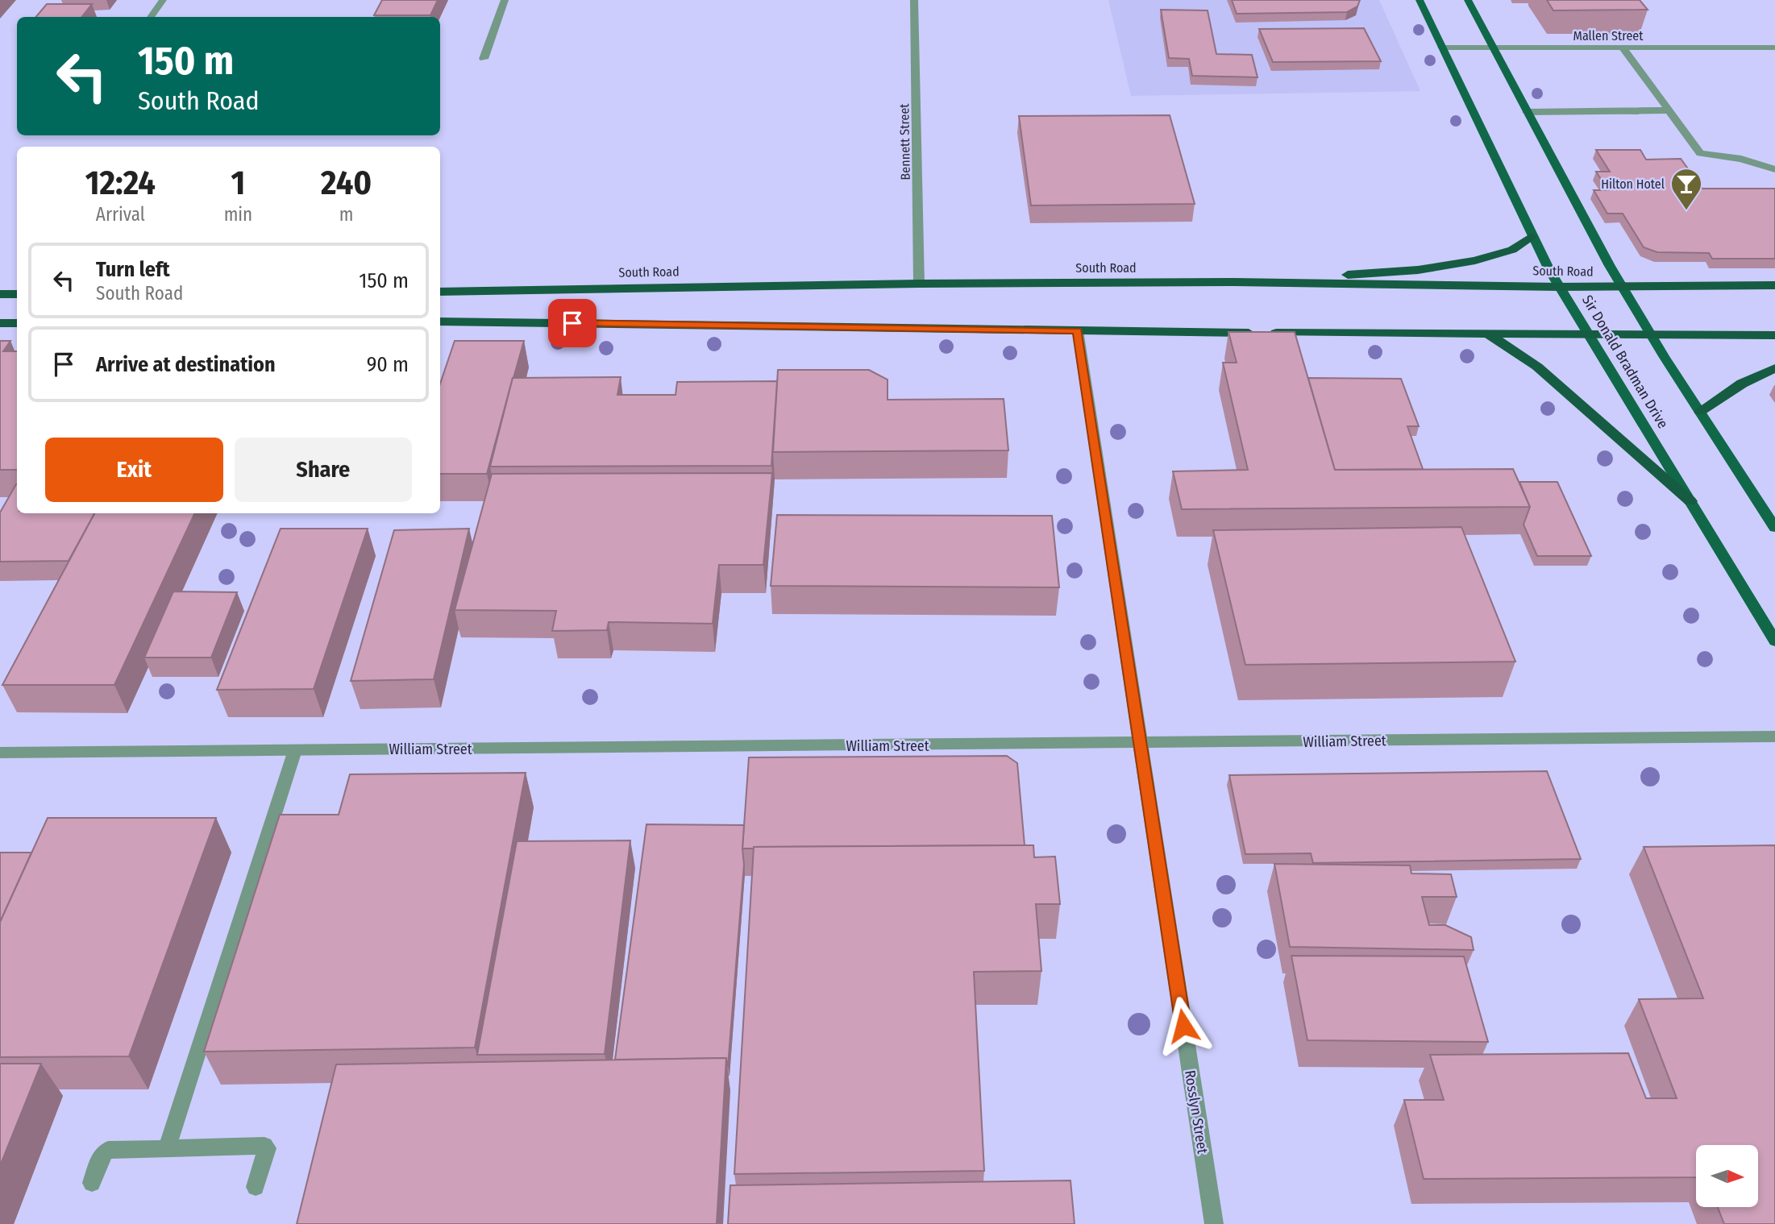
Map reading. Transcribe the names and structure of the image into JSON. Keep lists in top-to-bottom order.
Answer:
{
  "streets": {
    "highway": ["South Road"],
    "main road": ["Sir Donald Bradman Drive"],
    "street": [
      "Mallen Street",
      "Bennett Street",
      "William Street",
      "Rosslyn Street"
    ]
  },
  "crossings": [
    ["Mallen Street", "Sir Donald Bradman Drive"],
    ["Bennett Street", "South Road"],
    ["South Road", "Sir Donald Bradman Drive"],
    ["William Street", "Rosslyn Street"]
  ],
  "places": {
    "bar": ["Hilton Hotel"]
  },
  "north": "right",
  "page": {
    "turn": ["150 m", "South Road"],
    "eta": [
      "12:24",
      "Arrival",
      "1",
      "min",
      "240",
      "m"
    ],
    "list": [
      {
        "name": "Turn left",
        "note": "South Road",
        "value": "150 m"
      },
      {
        "name": "Arrive at destination",
        "value": "90 m"
      }
    ],
    "buttons": ["Exit", "Share"]
  }
}
